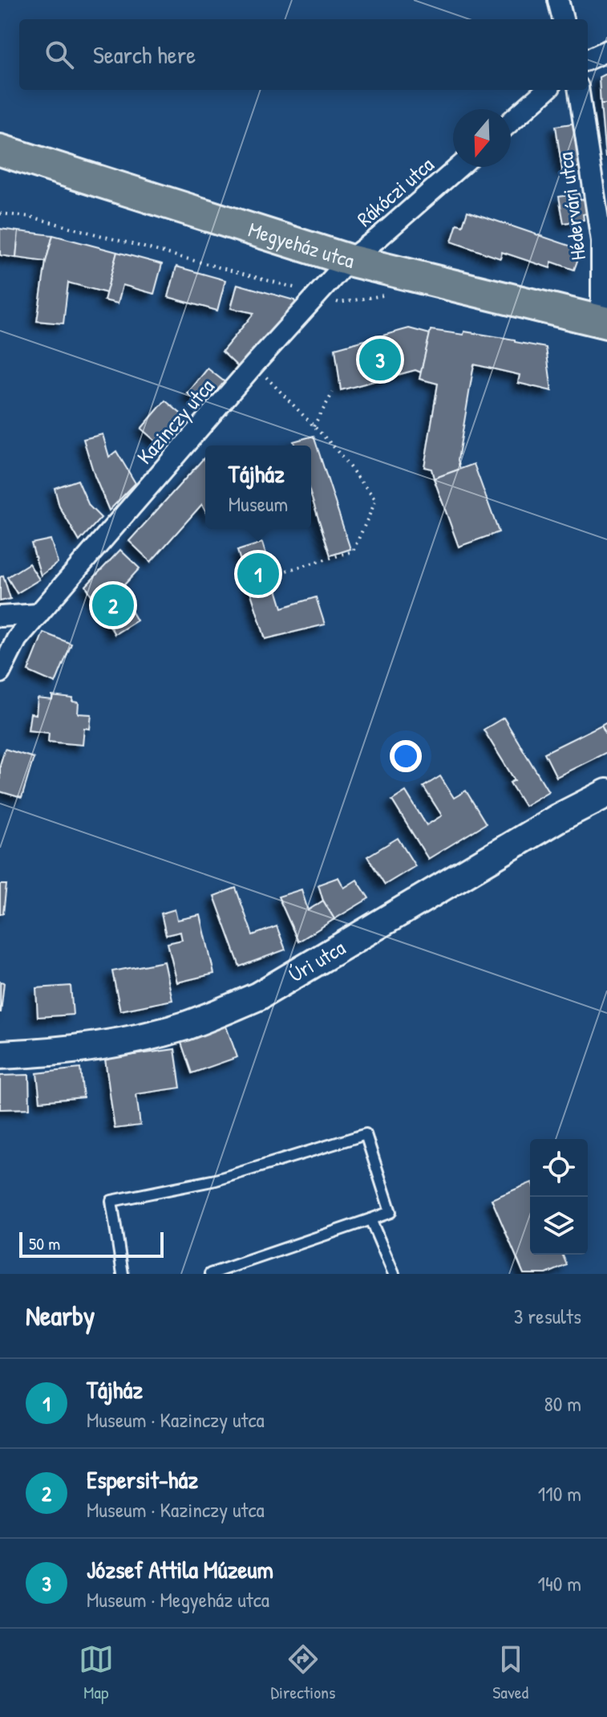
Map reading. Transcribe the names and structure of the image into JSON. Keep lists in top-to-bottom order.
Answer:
{
  "streets": {
    "main road": ["Megyeház utca", "Úri utca"],
    "street": ["Rákóczi utca", "Hédervári utca", "Kazinczy utca"]
  },
  "crossings": [
    ["Rákóczi utca", "Megyeház utca"],
    ["Rákóczi utca", "Kazinczy utca"],
    ["Hédervári utca", "Megyeház utca"],
    ["Megyeház utca", "Kazinczy utca"]
  ],
  "scale_bar": "50 m",
  "north": "bottom",
  "page": {
    "search": "Search here",
    "pins": ["3", "1", "2"],
    "popup": ["Tájház", "Museum"],
    "scale": "50 m",
    "heading": ["Nearby", "3 results"],
    "list": [
      {
        "mark": "1",
        "name": "Tájház",
        "note": "Museum · Kazinczy utca",
        "value": "80 m"
      },
      {
        "mark": "2",
        "name": "Espersit-ház",
        "note": "Museum · Kazinczy utca",
        "value": "110 m"
      },
      {
        "mark": "3",
        "name": "József Attila Múzeum",
        "note": "Museum · Megyeház utca",
        "value": "140 m"
      }
    ],
    "nav": ["Map", "Directions", "Saved"]
  }
}
